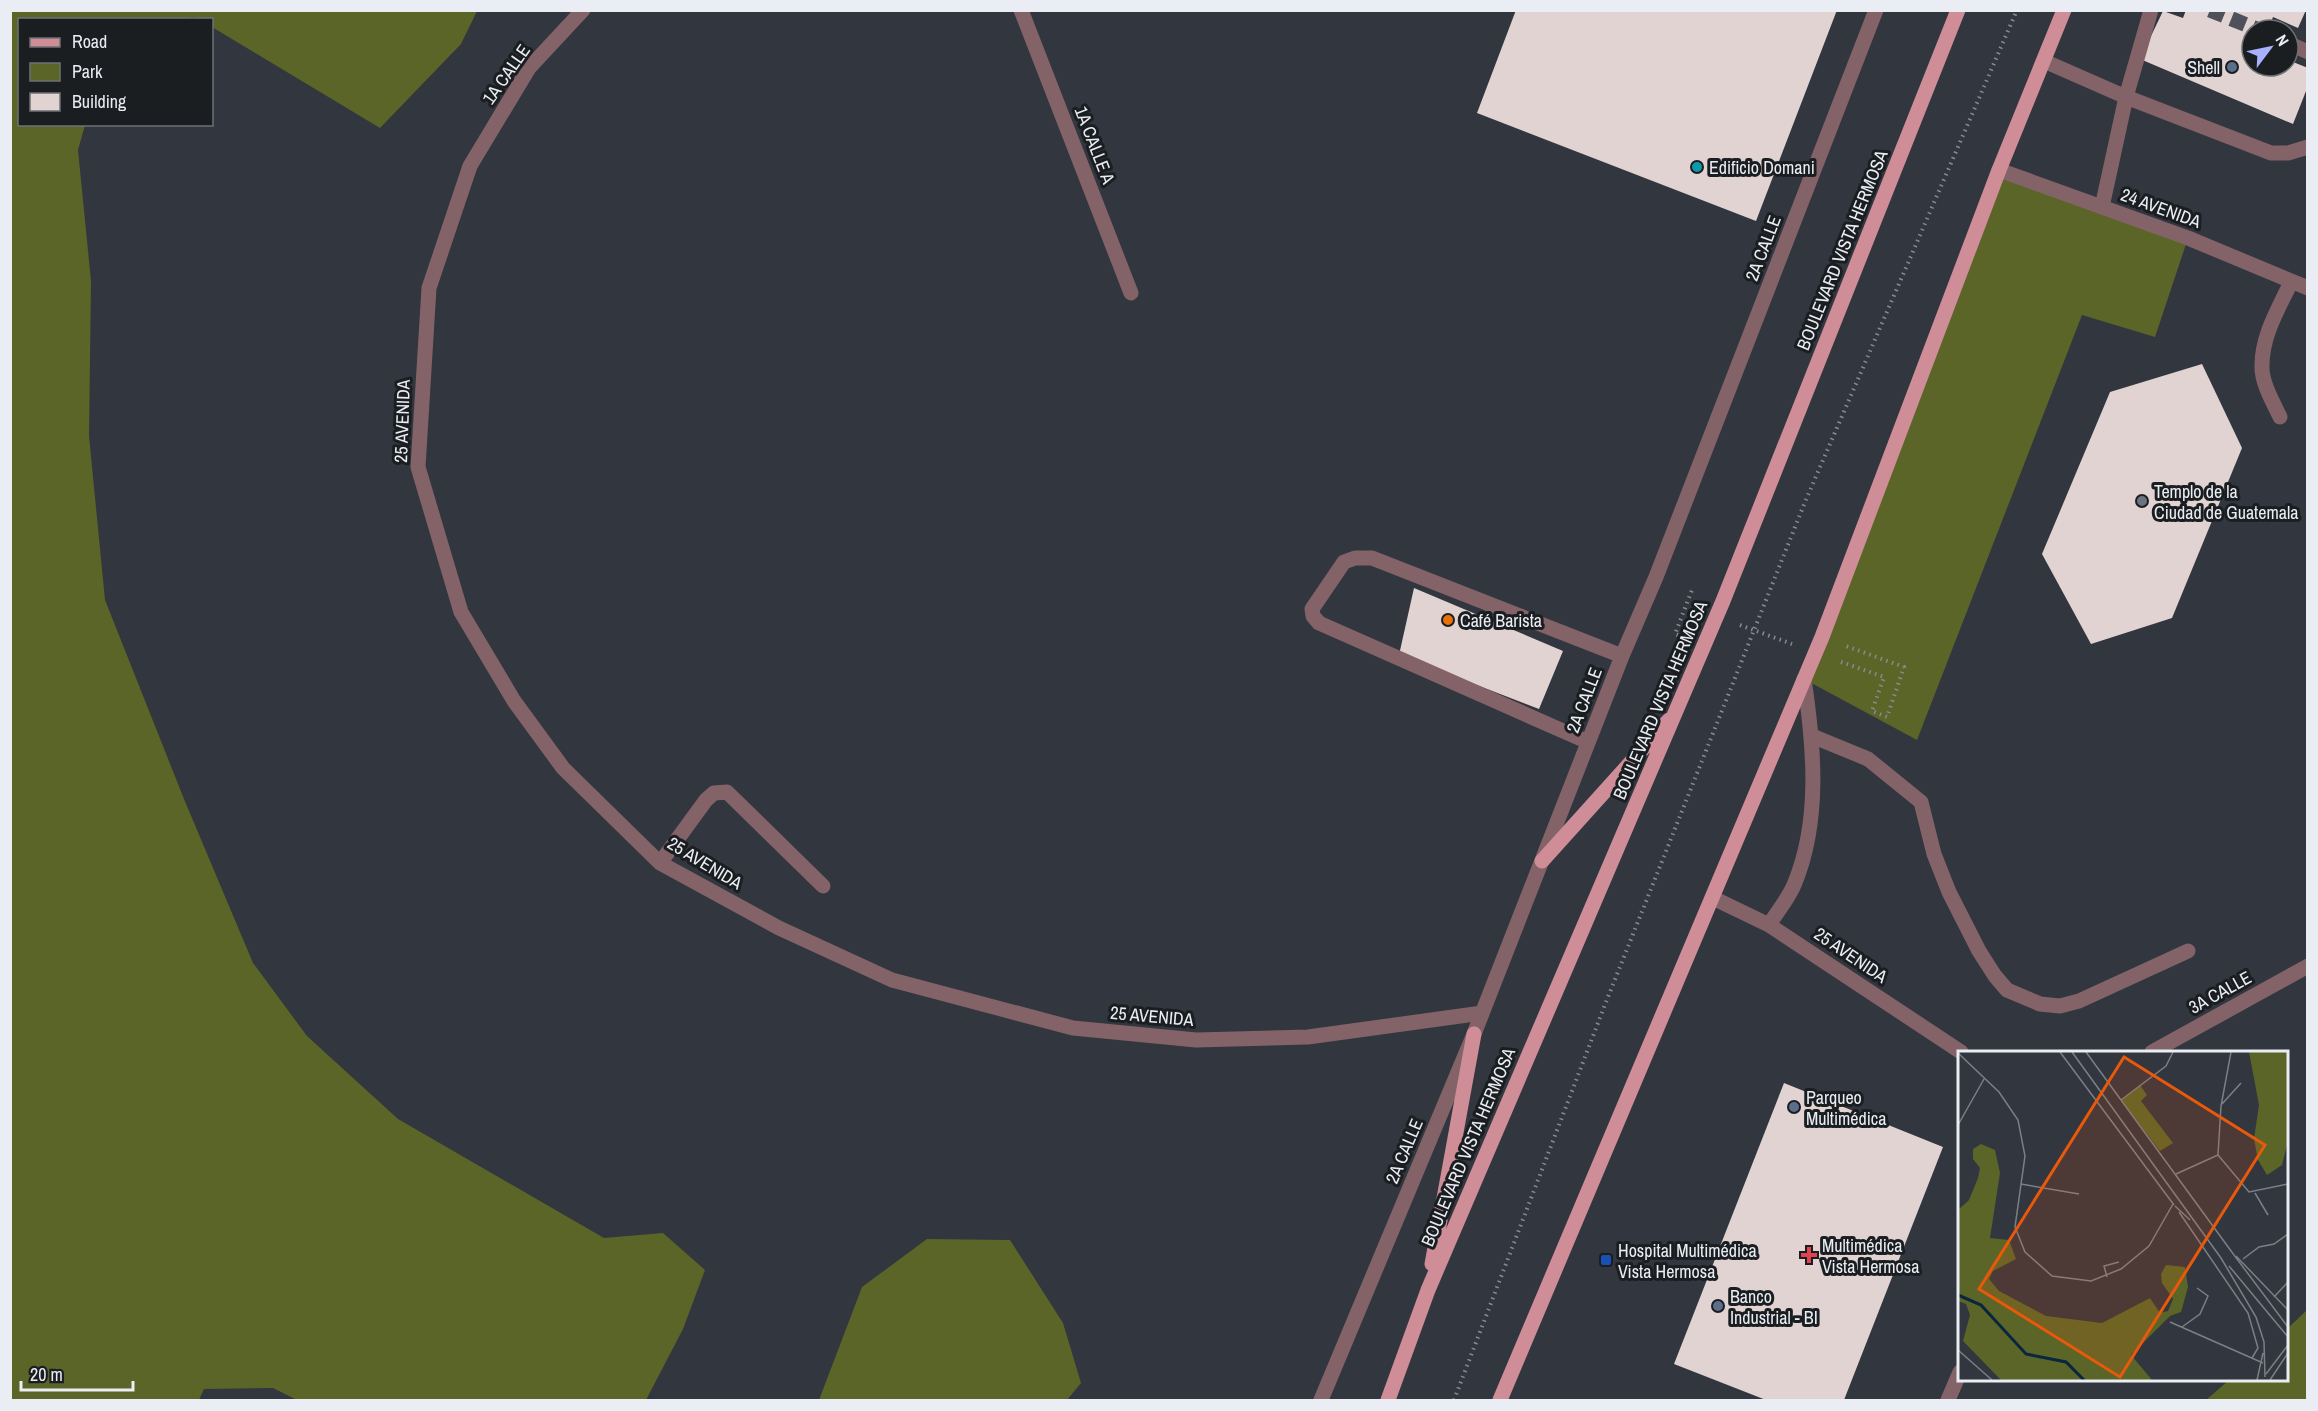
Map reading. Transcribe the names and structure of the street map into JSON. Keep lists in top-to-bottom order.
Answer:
{
  "streets": {
    "main road": ["BOULEVARD VISTA HERMOSA"],
    "street": [
      "1A CALLE",
      "1A CALLE A",
      "24 AVENIDA",
      "2A CALLE",
      "25 AVENIDA",
      "3A CALLE"
    ]
  },
  "crossings": [
    ["1A CALLE", "25 AVENIDA"],
    ["2A CALLE", "25 AVENIDA"]
  ],
  "places": {
    "other": [
      "Shell",
      "Edificio Domani",
      "Templo de la Ciudad de Guatemala",
      "Café Barista",
      "Parqueo Multimédica",
      "Banco Industrial - BI"
    ],
    "health": ["Multimédica Vista Hermosa"],
    "transit": ["Hospital Multimédica Vista Hermosa"]
  },
  "legend": ["Road", "Park", "Building"],
  "scale_bar": "20 m",
  "north": "top right"
}
